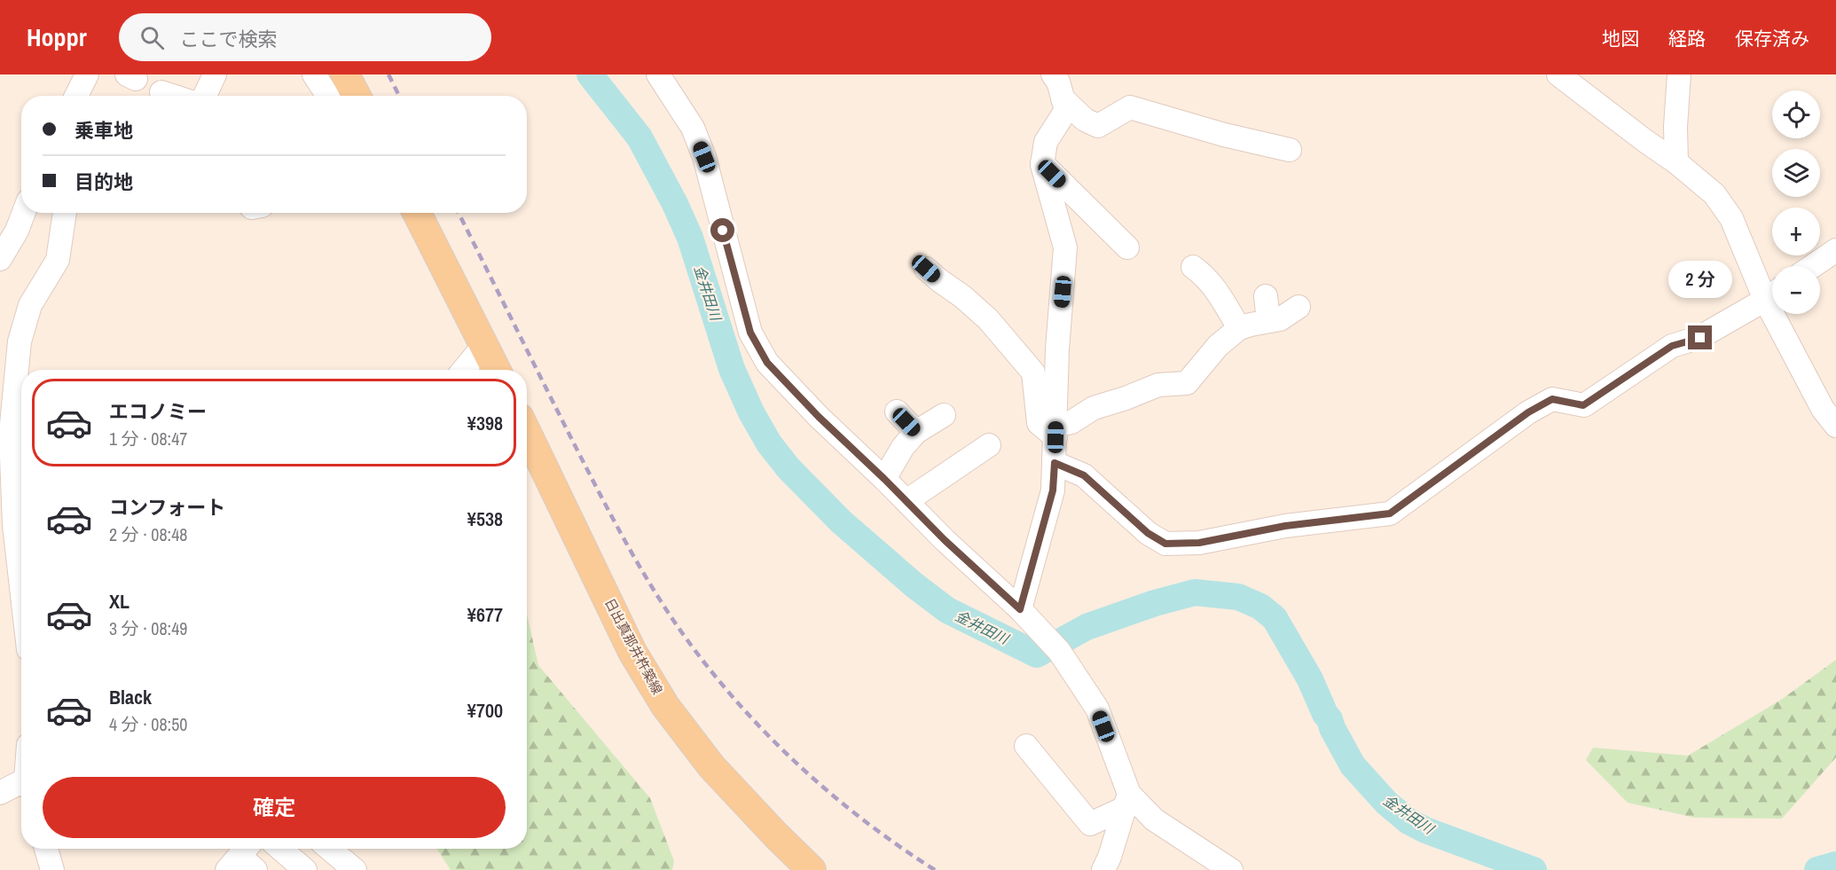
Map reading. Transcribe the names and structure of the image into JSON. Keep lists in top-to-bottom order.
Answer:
{
  "streets": {
    "main road": ["日出真那井杵築線"]
  },
  "water": ["金井田川"],
  "page": {
    "header": "Hoppr",
    "search": "ここで検索",
    "nav": ["地図", "経路", "保存済み"],
    "map_buttons": ["+", "−"],
    "banner": ["乗車地", "目的地"],
    "bubble": "2 分",
    "list": [
      {
        "name": "エコノミー",
        "note": "1 分 · 08:47",
        "value": "¥398"
      },
      {
        "name": "コンフォート",
        "note": "2 分 · 08:48",
        "value": "¥538"
      },
      {
        "name": "XL",
        "note": "3 分 · 08:49",
        "value": "¥677"
      },
      {
        "name": "Black",
        "note": "4 分 · 08:50",
        "value": "¥700"
      }
    ],
    "buttons": "確定"
  }
}
